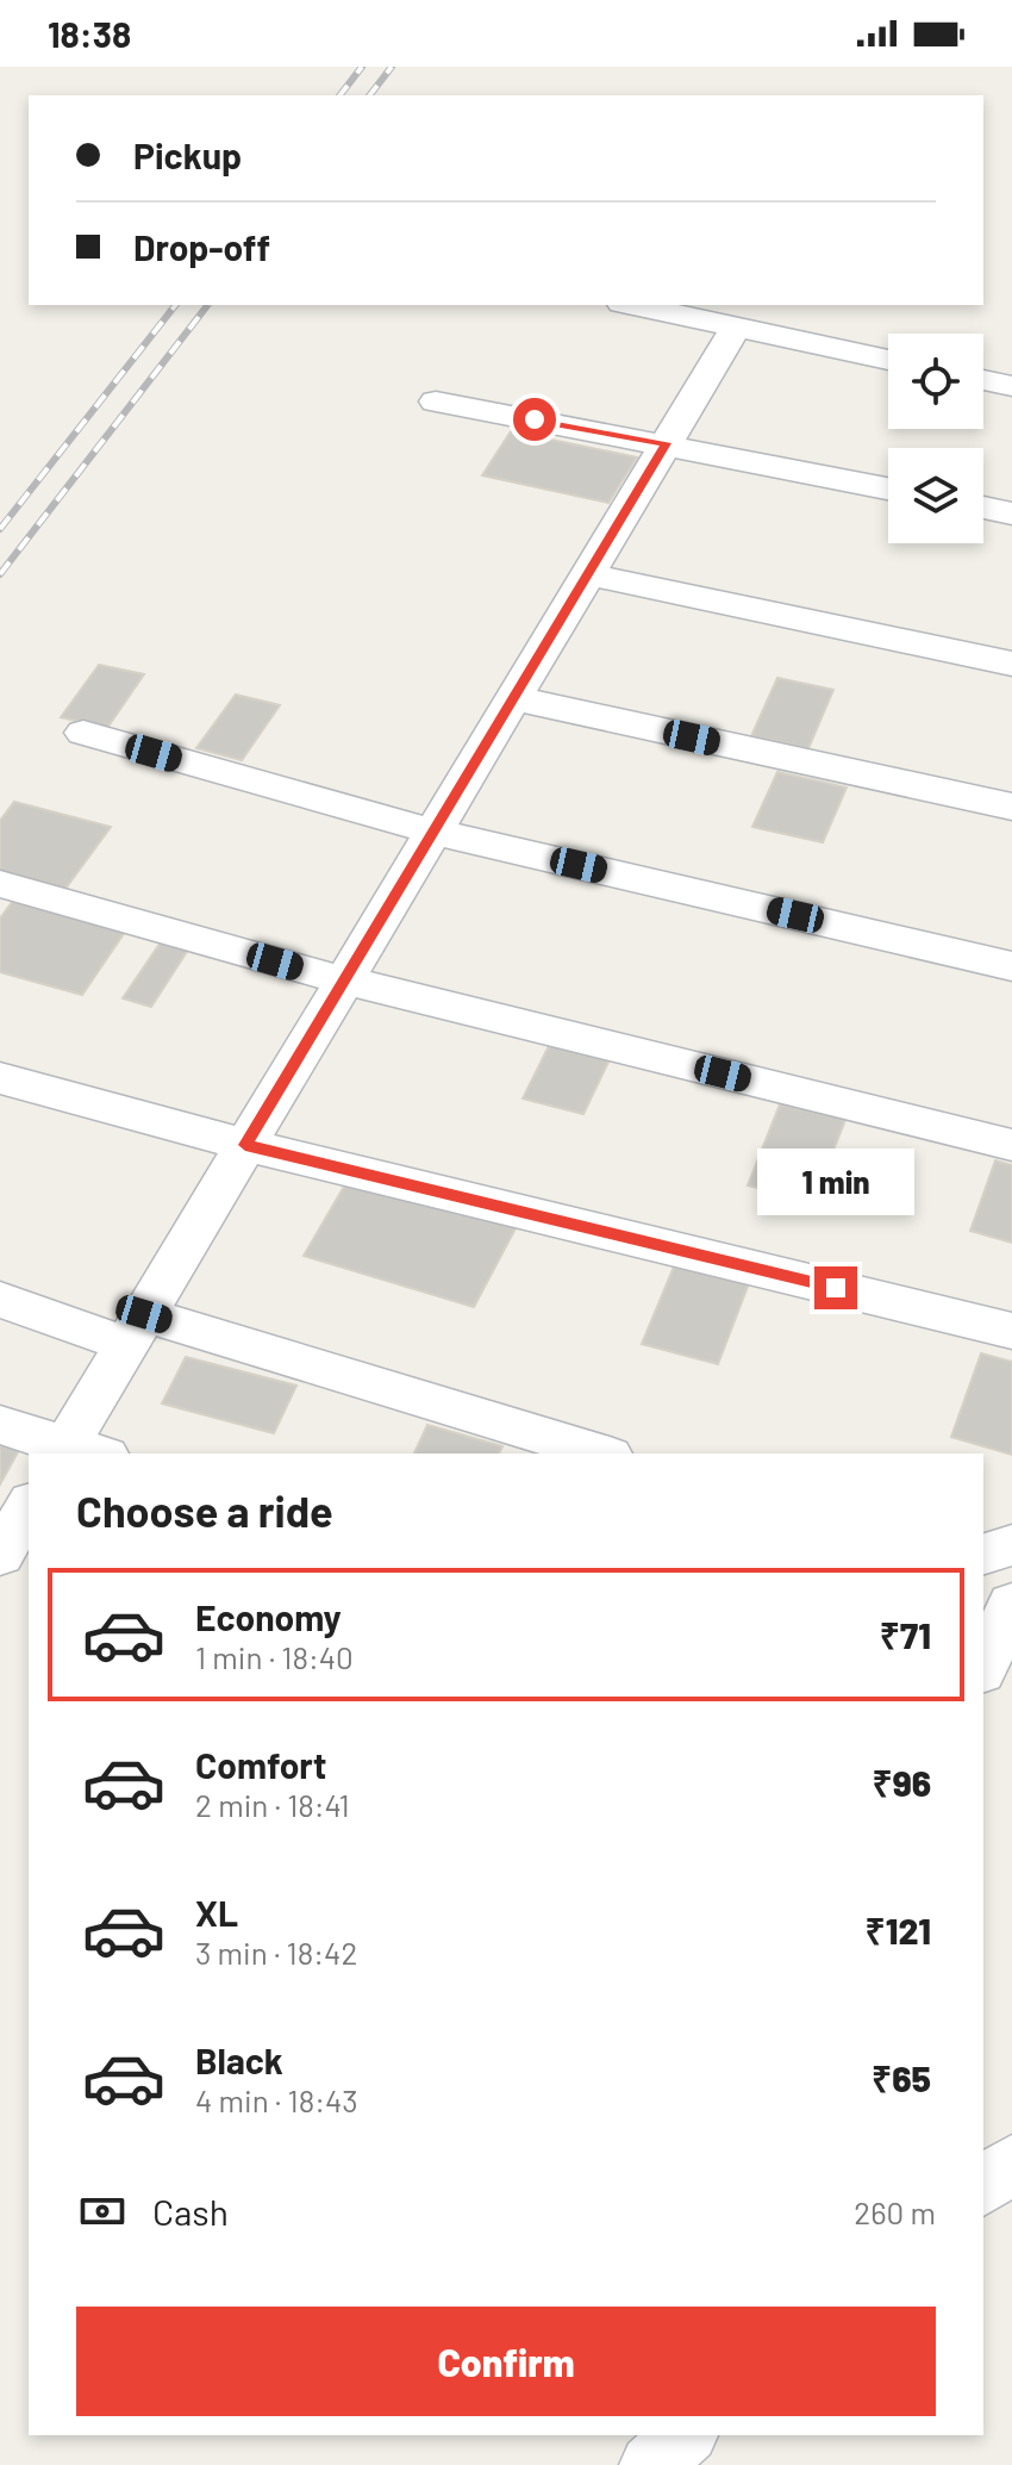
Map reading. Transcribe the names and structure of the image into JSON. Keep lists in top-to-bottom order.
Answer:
{
  "page": {
    "status": "18:38",
    "banner": ["Pickup", "Drop-off"],
    "bubble": "1 min",
    "heading": "Choose a ride",
    "list": [
      {
        "name": "Economy",
        "note": "1 min · 18:40",
        "value": "₹71"
      },
      {
        "name": "Comfort",
        "note": "2 min · 18:41",
        "value": "₹96"
      },
      {
        "name": "XL",
        "note": "3 min · 18:42",
        "value": "₹121"
      },
      {
        "name": "Black",
        "note": "4 min · 18:43",
        "value": "₹65"
      }
    ],
    "pay": ["Cash", "260 m"],
    "buttons": "Confirm"
  }
}
